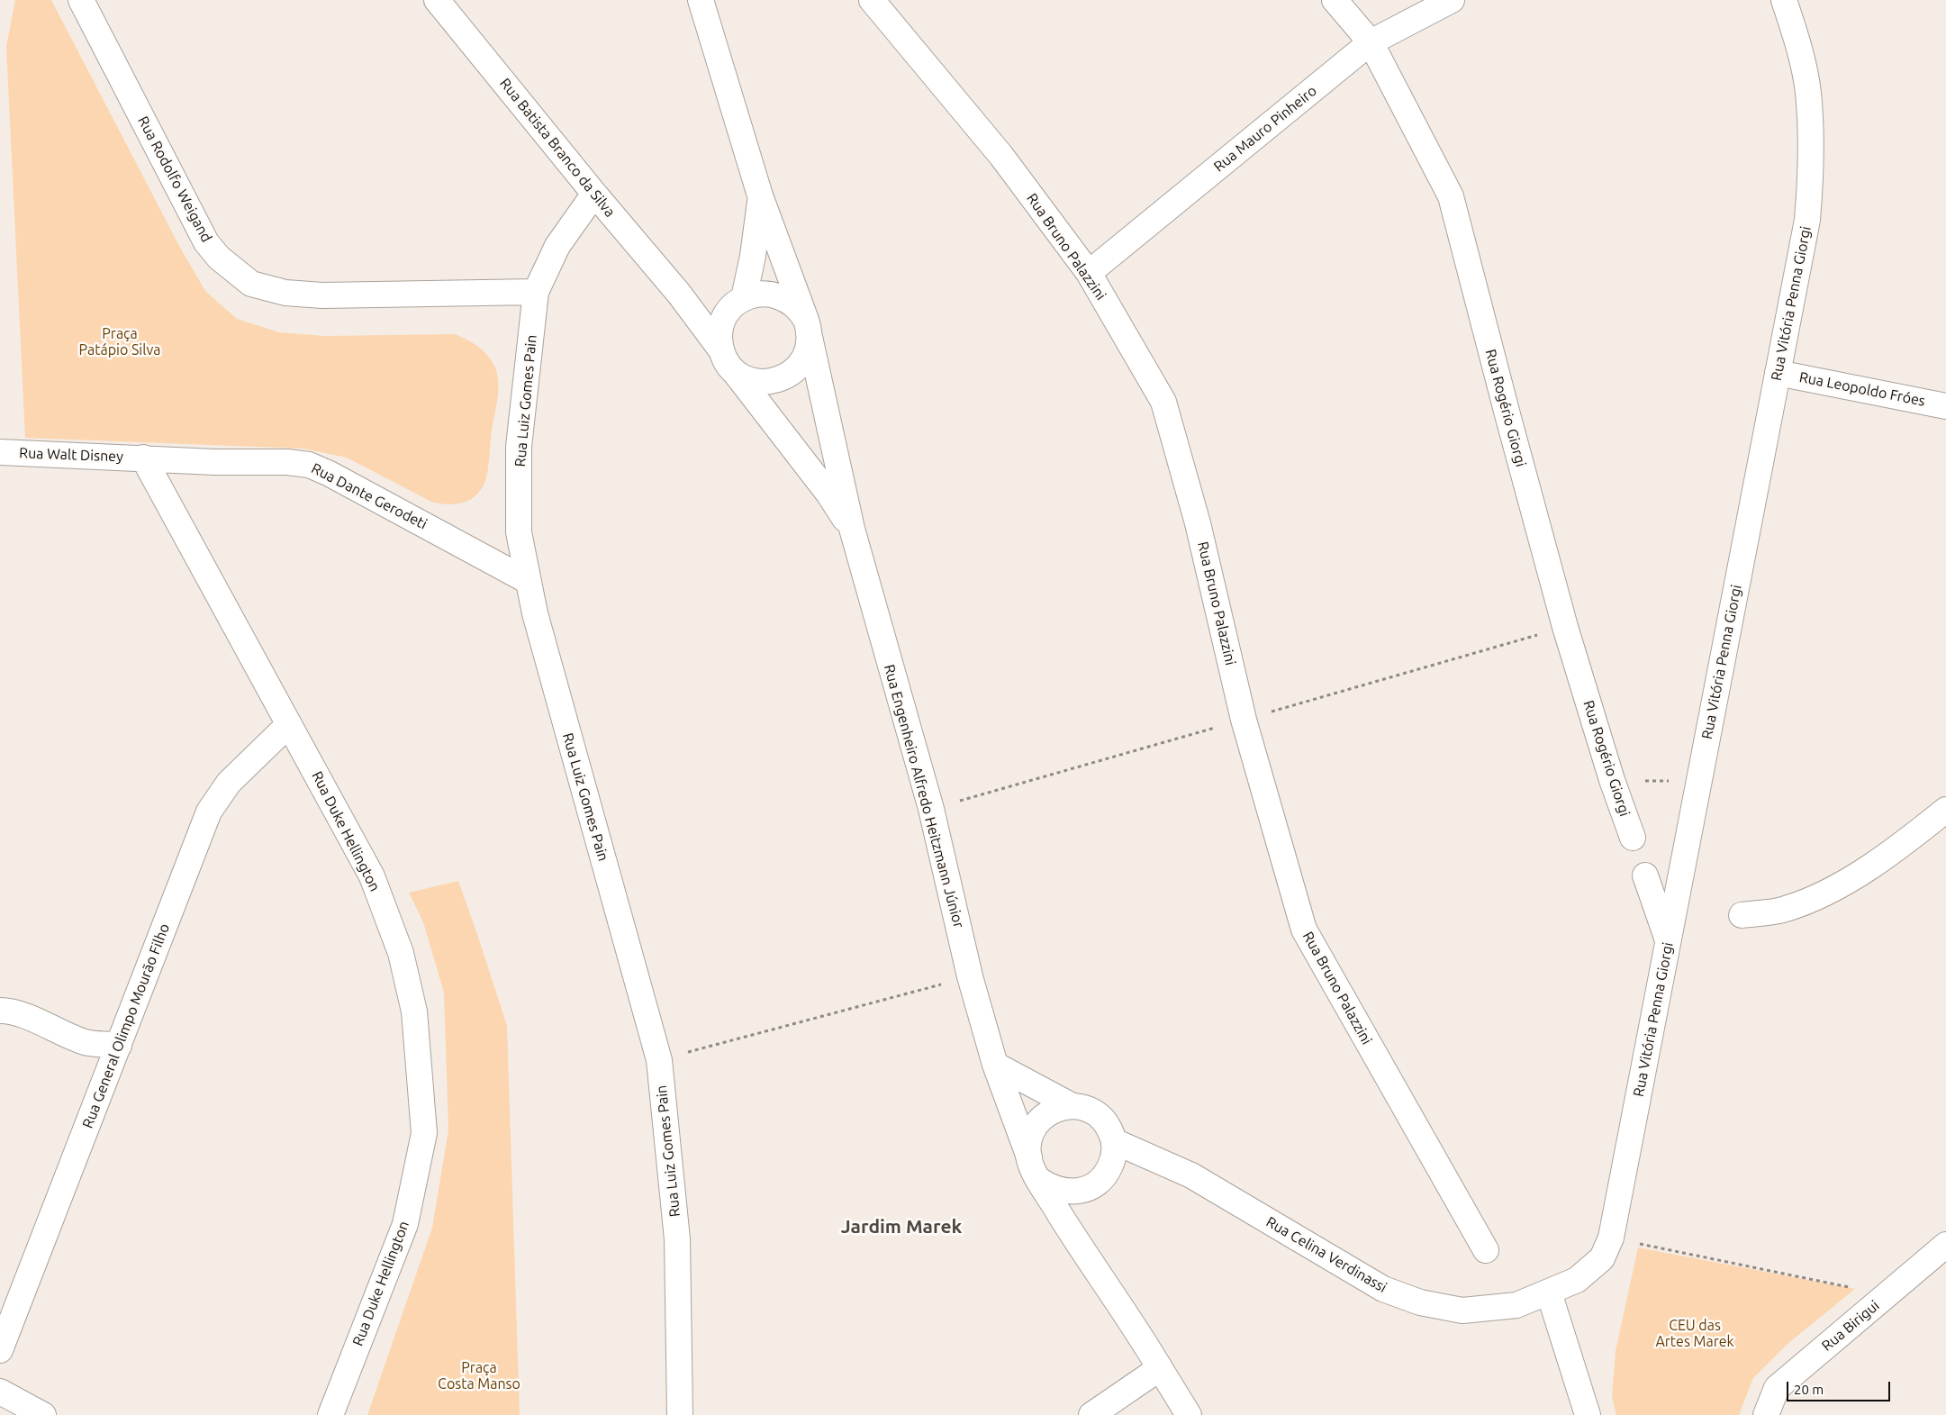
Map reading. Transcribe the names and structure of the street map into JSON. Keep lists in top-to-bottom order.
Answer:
{
  "streets": {
    "street": [
      "Rua Mauro Pinheiro",
      "Rua Batista Branco da Silva",
      "Rua Rodolfo Weigand",
      "Rua Bruno Palazzini",
      "Rua Vitória Penna Giorgi",
      "Rua Leopoldo Fróes",
      "Rua Luiz Gomes Pain",
      "Rua Rogério Giorgi",
      "Rua Walt Disney",
      "Rua Dante Gerodeti",
      "Rua Engenheiro Alfredo Heitzmann Júnior",
      "Rua Duke Hellington",
      "Rua General Olimpo Mourão Filho",
      "Rua Celina Verdinassi",
      "Rua Birigui"
    ]
  },
  "crossings": [
    ["Rua Mauro Pinheiro", "Rua Bruno Palazzini"],
    ["Rua Mauro Pinheiro", "Rua Rogério Giorgi"],
    ["Rua Batista Branco da Silva", "Rua Luiz Gomes Pain"],
    ["Rua Batista Branco da Silva", "Rua Engenheiro Alfredo Heitzmann Júnior"],
    ["Rua Rodolfo Weigand", "Rua Luiz Gomes Pain"],
    ["Rua Vitória Penna Giorgi", "Rua Leopoldo Fróes"],
    ["Rua Vitória Penna Giorgi", "Rua Celina Verdinassi"],
    ["Rua Luiz Gomes Pain", "Rua Dante Gerodeti"],
    ["Rua Walt Disney", "Rua Dante Gerodeti"],
    ["Rua Walt Disney", "Rua Duke Hellington"],
    ["Rua Dante Gerodeti", "Rua Duke Hellington"],
    ["Rua Engenheiro Alfredo Heitzmann Júnior", "Rua Celina Verdinassi"],
    ["Rua Duke Hellington", "Rua General Olimpo Mourão Filho"]
  ],
  "districts": ["Jardim Marek"],
  "parks": ["Praça Patápio Silva", "CEU das Artes Marek", "Praça Costa Manso"],
  "scale_bar": "20 m"
}
